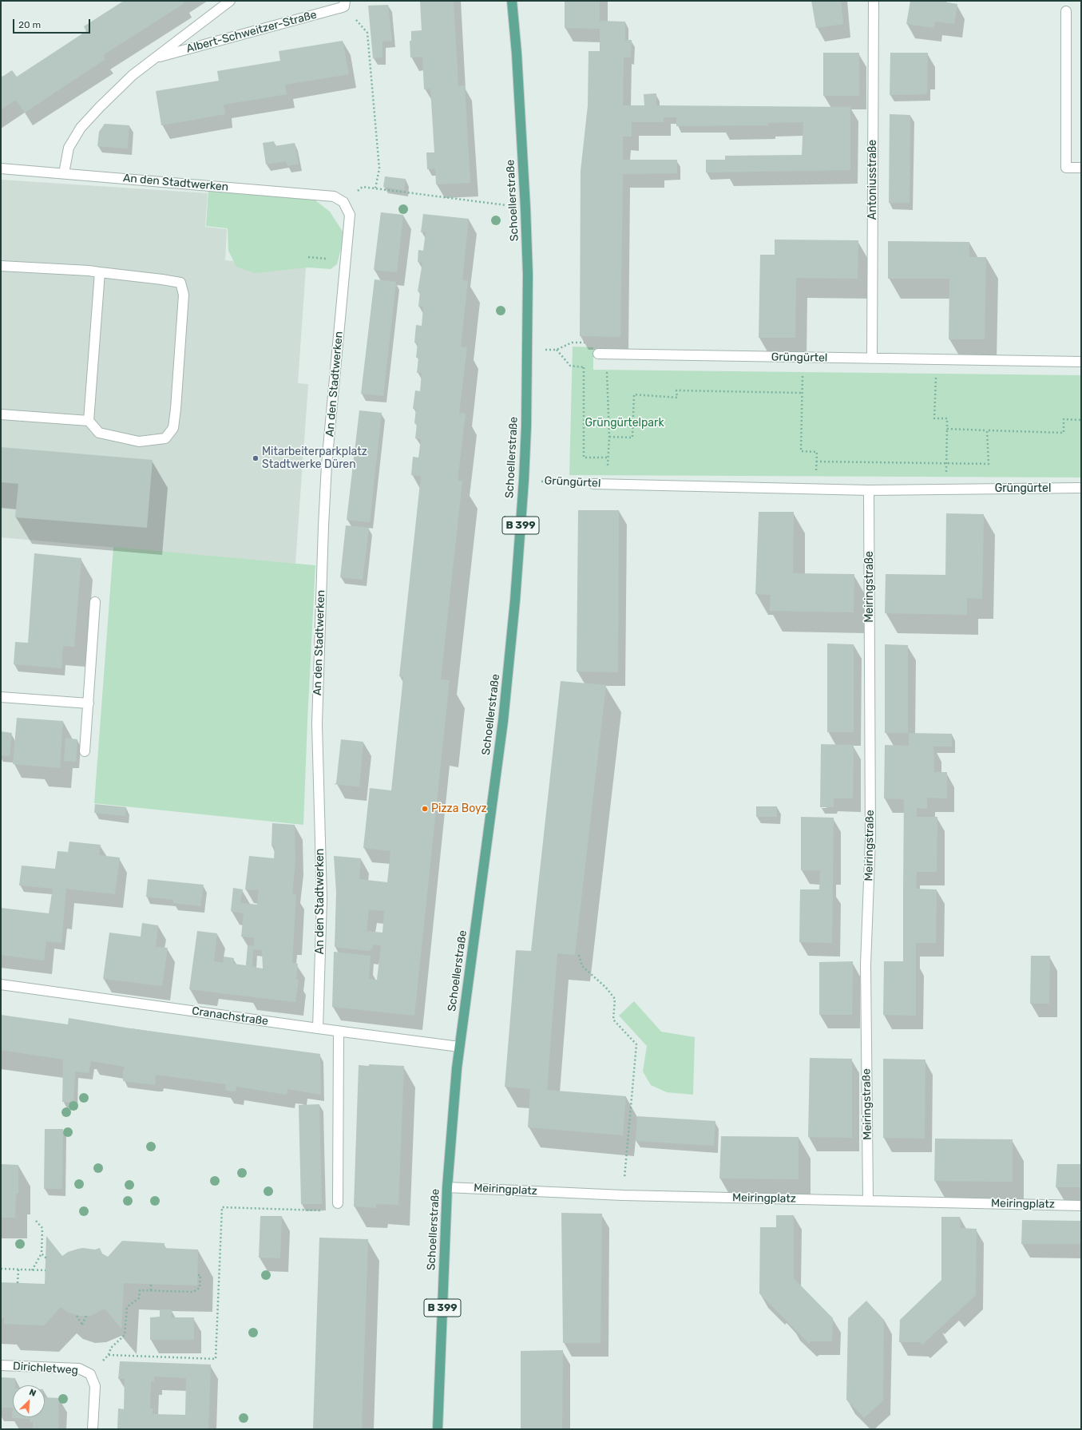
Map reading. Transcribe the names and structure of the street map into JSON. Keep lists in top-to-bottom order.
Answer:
{
  "streets": {
    "main road": ["Schoellerstraße", "B 399"],
    "street": [
      "Albert-Schweitzer-Straße",
      "Antoniusstraße",
      "An den Stadtwerken",
      "Grüngürtel",
      "Meiringstraße",
      "Cranachstraße",
      "Meiringplatz",
      "Dirichletweg"
    ]
  },
  "crossings": [
    ["Albert-Schweitzer-Straße", "An den Stadtwerken"],
    ["Antoniusstraße", "Grüngürtel"],
    ["An den Stadtwerken", "Cranachstraße"],
    ["Schoellerstraße", "Grüngürtel"],
    ["Schoellerstraße", "Cranachstraße"],
    ["Schoellerstraße", "Meiringplatz"],
    ["Grüngürtel", "Meiringstraße"],
    ["Meiringstraße", "Meiringplatz"]
  ],
  "parks": ["Grüngürtelpark"],
  "places": ["Mitarbeiterparkplatz Stadtwerke Düren", "Pizza Boyz"],
  "scale_bar": "20 m",
  "north": "top right"
}
